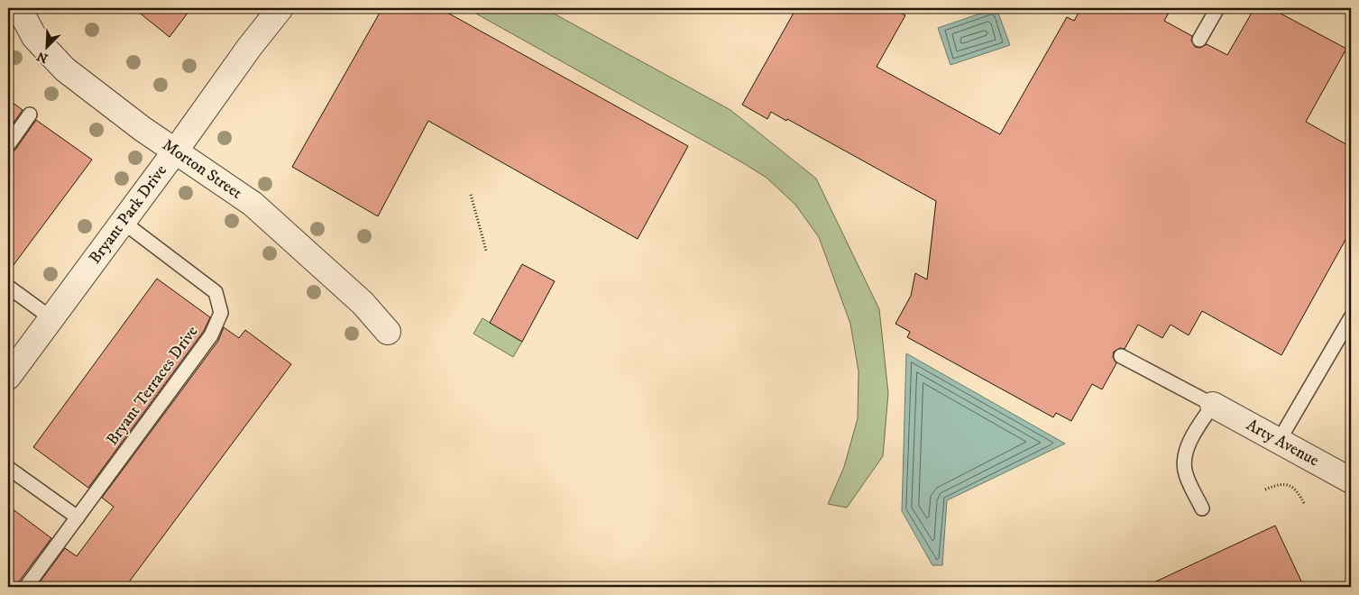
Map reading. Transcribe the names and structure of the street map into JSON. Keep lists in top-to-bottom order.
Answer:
{
  "streets": {
    "street": ["Morton Street", "Bryant Park Drive", "Arty Avenue"],
    "lane": ["Bryant Terraces Drive"]
  },
  "crossings": [
    ["Morton Street", "Bryant Park Drive"],
    ["Bryant Park Drive", "Bryant Terraces Drive"]
  ],
  "north": "bottom left"
}
